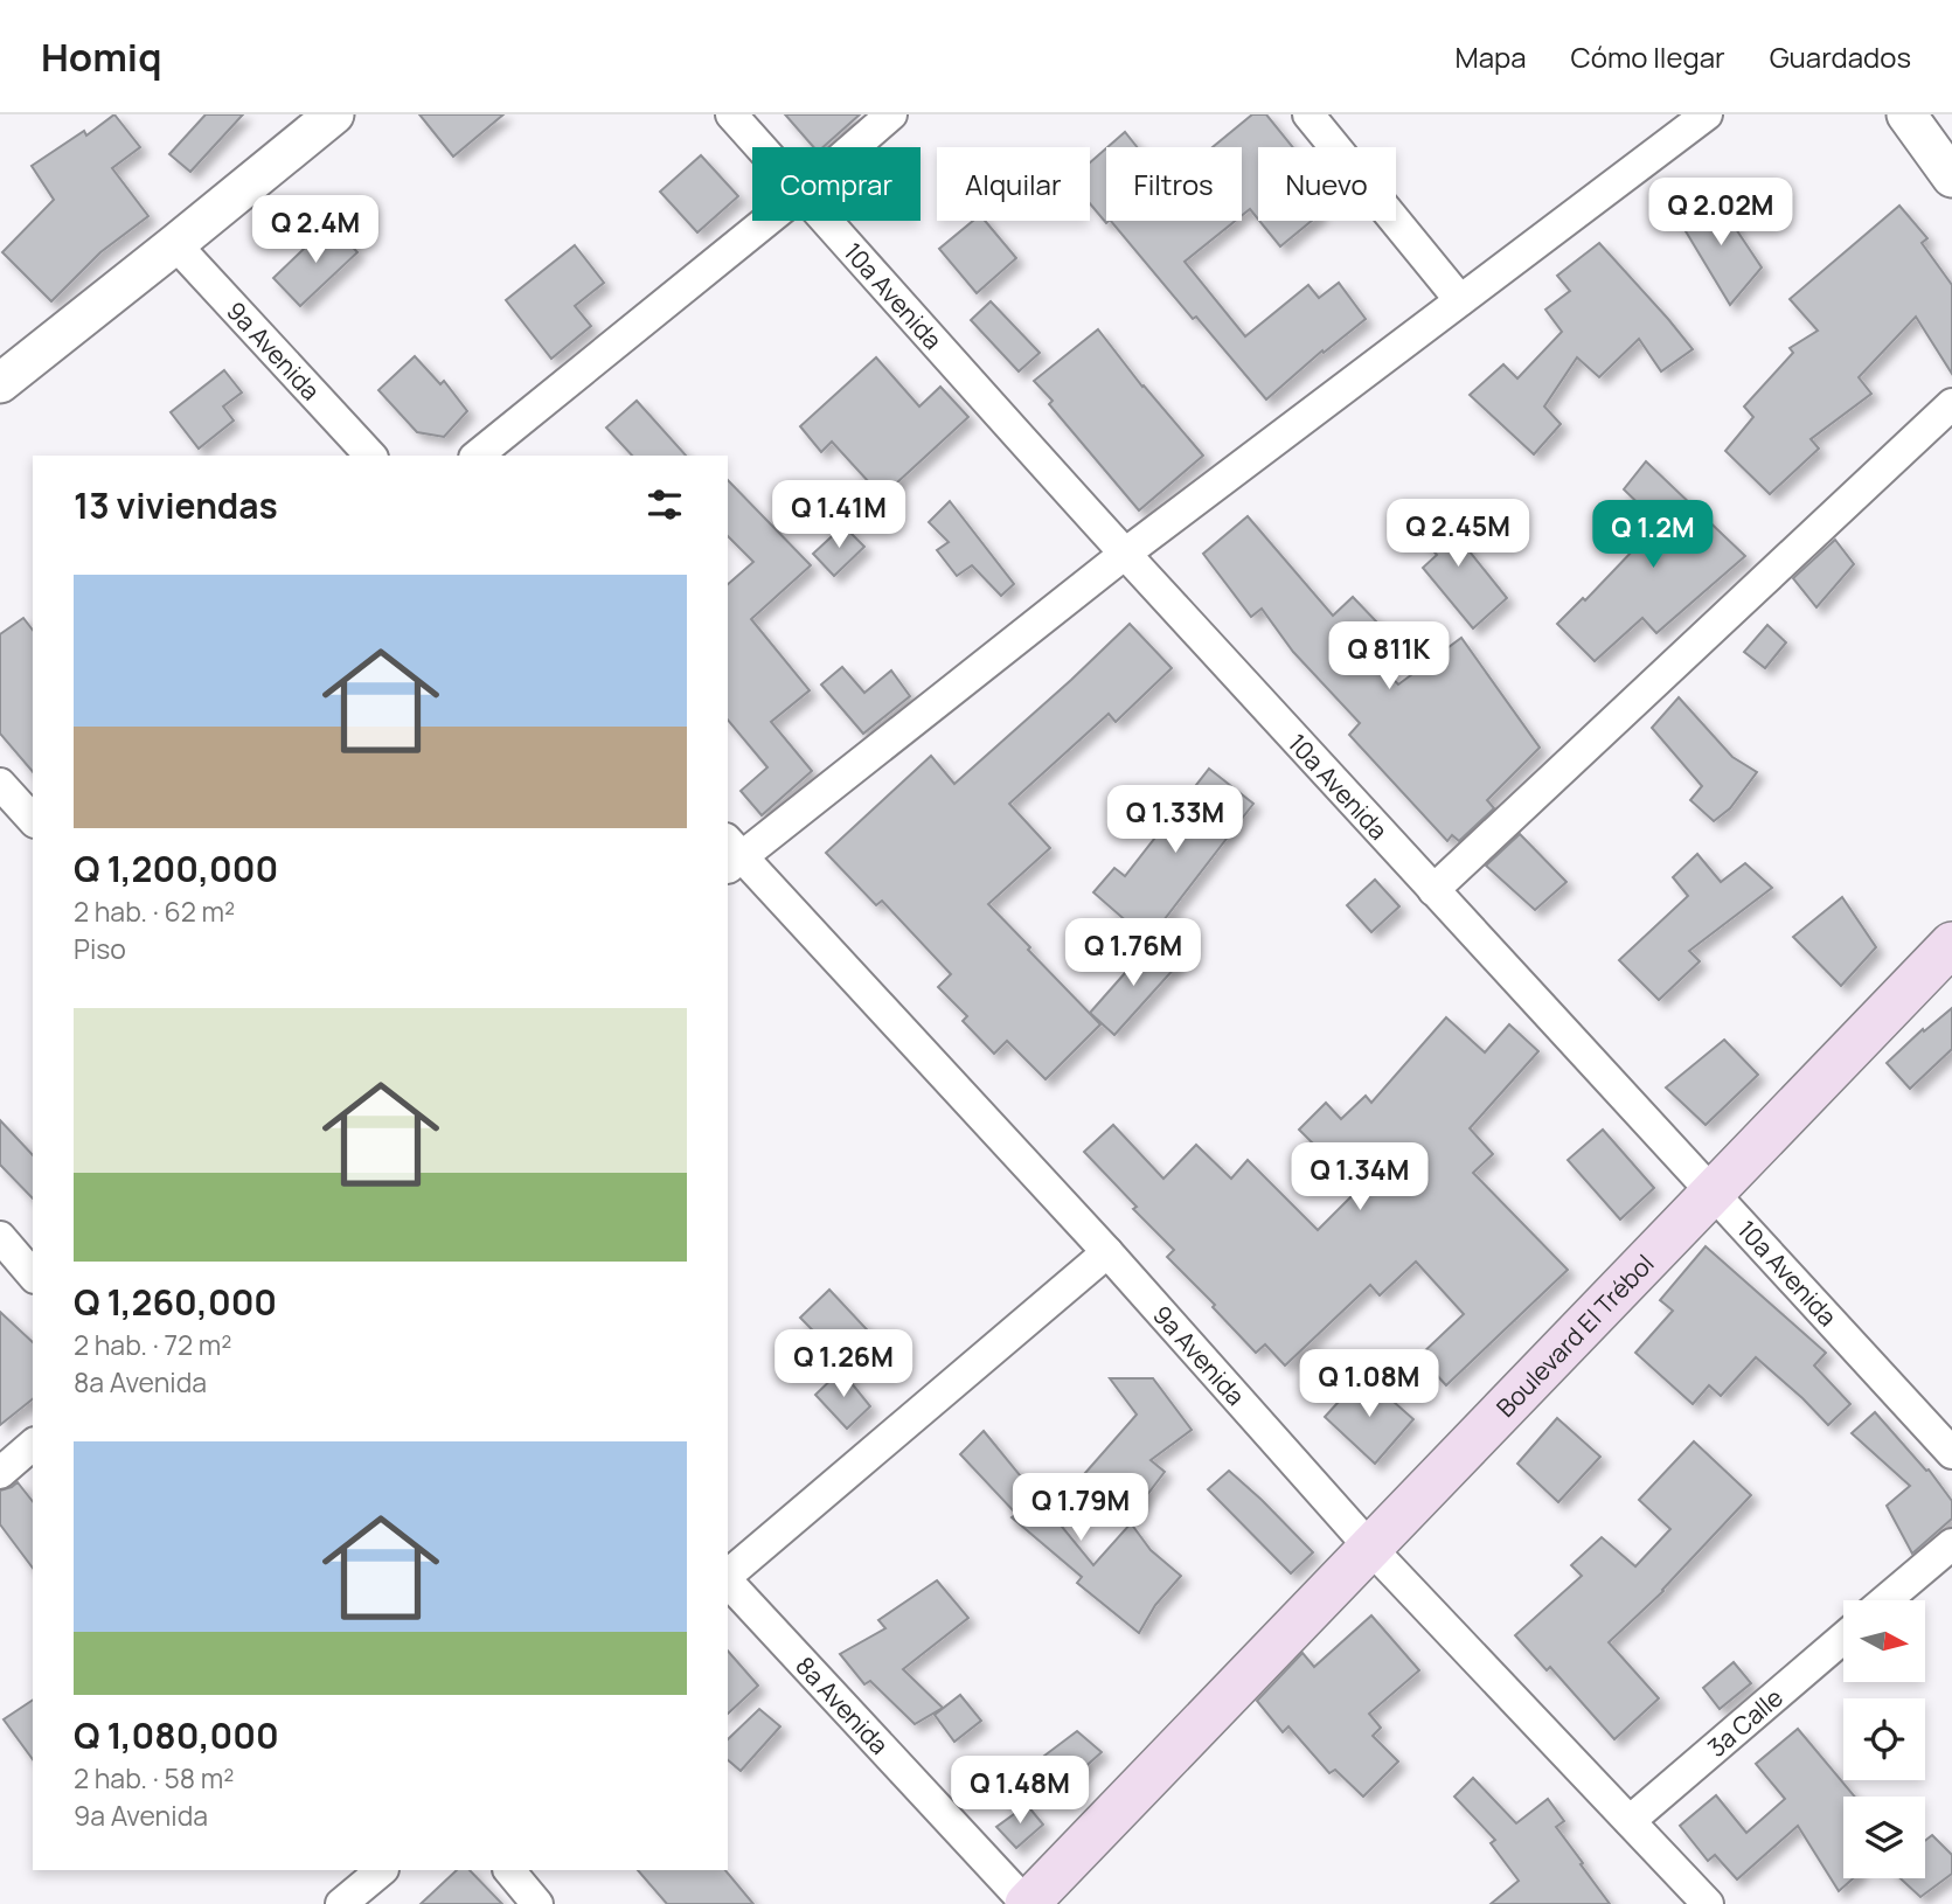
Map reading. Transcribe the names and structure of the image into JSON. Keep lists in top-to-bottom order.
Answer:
{
  "streets": {
    "main road": ["Boulevard El Trébol"],
    "street": [
      "10a Avenida",
      "9a Avenida",
      "8a Avenida",
      "3a Calle"
    ]
  },
  "crossings": [
    ["10a Avenida", "Boulevard El Trébol"],
    ["9a Avenida", "Boulevard El Trébol"],
    ["9a Avenida", "3a Calle"],
    ["Boulevard El Trébol", "8a Avenida"]
  ],
  "north": "right",
  "page": {
    "header": "Homiq",
    "nav": ["Mapa", "Cómo llegar", "Guardados"],
    "chip": [
      "Comprar",
      "Alquilar",
      "Filtros",
      "Nuevo"
    ],
    "price": [
      "Q 2.02M",
      "Q 2.4M",
      "Q 1.41M",
      "Q 2.45M",
      "Q 1.2M",
      "Q 811K",
      "Q 1.33M",
      "Q 1.76M",
      "Q 1.34M",
      "Q 1.26M",
      "Q 1.08M",
      "Q 1.79M",
      "Q 1.48M"
    ],
    "heading": "13 viviendas",
    "list": [
      {
        "name": "Q 1,200,000",
        "note": "2 hab. · 62 m² · Piso"
      },
      {
        "name": "Q 1,260,000",
        "note": "2 hab. · 72 m² · 8a Avenida"
      },
      {
        "name": "Q 1,080,000",
        "note": "2 hab. · 58 m² · 9a Avenida"
      }
    ]
  }
}
